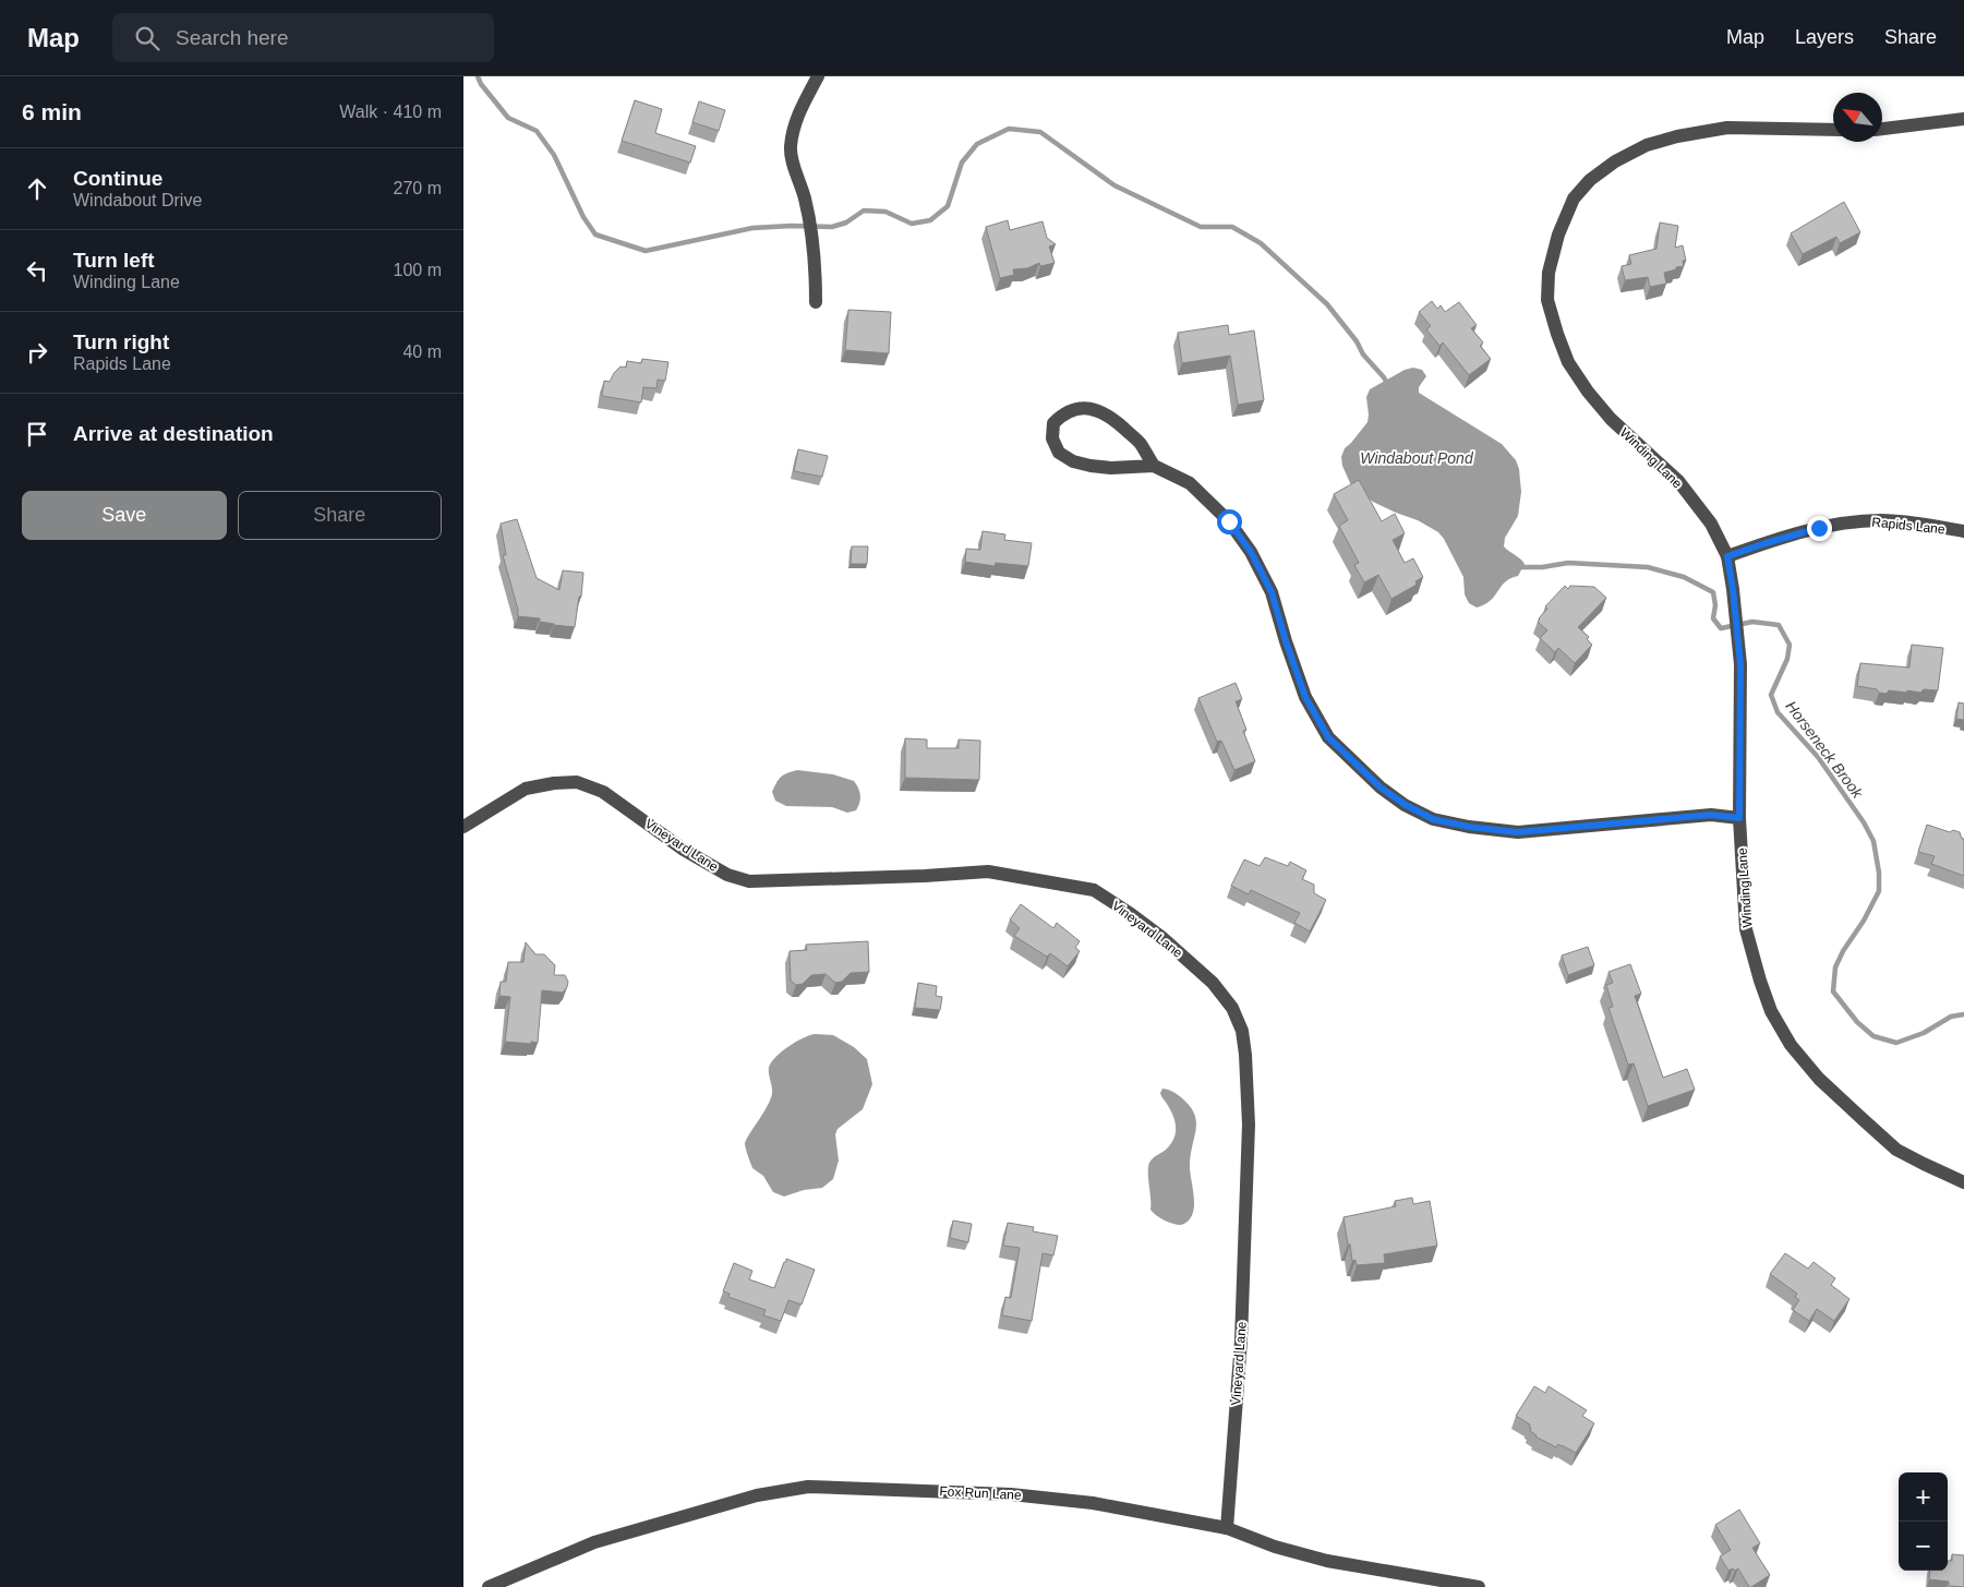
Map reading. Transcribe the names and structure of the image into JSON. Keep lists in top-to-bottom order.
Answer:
{
  "streets": {
    "street": [
      "Winding Lane",
      "Rapids Lane",
      "Vineyard Lane",
      "Fox Run Lane"
    ]
  },
  "crossings": [
    ["Winding Lane", "Rapids Lane"],
    ["Vineyard Lane", "Fox Run Lane"]
  ],
  "water": ["Windabout Pond", "Horseneck Brook"],
  "north": "top left",
  "page": {
    "header": "Map",
    "search": "Search here",
    "nav": ["Map", "Layers", "Share"],
    "heading": ["6 min", "Walk · 410 m"],
    "list": [
      ["Continue", "Windabout Drive", "270 m"],
      ["Turn left", "Winding Lane", "100 m"],
      ["Turn right", "Rapids Lane", "40 m"],
      "Arrive at destination"
    ],
    "buttons": ["Save", "Share"],
    "map_buttons": ["+", "−"]
  }
}
